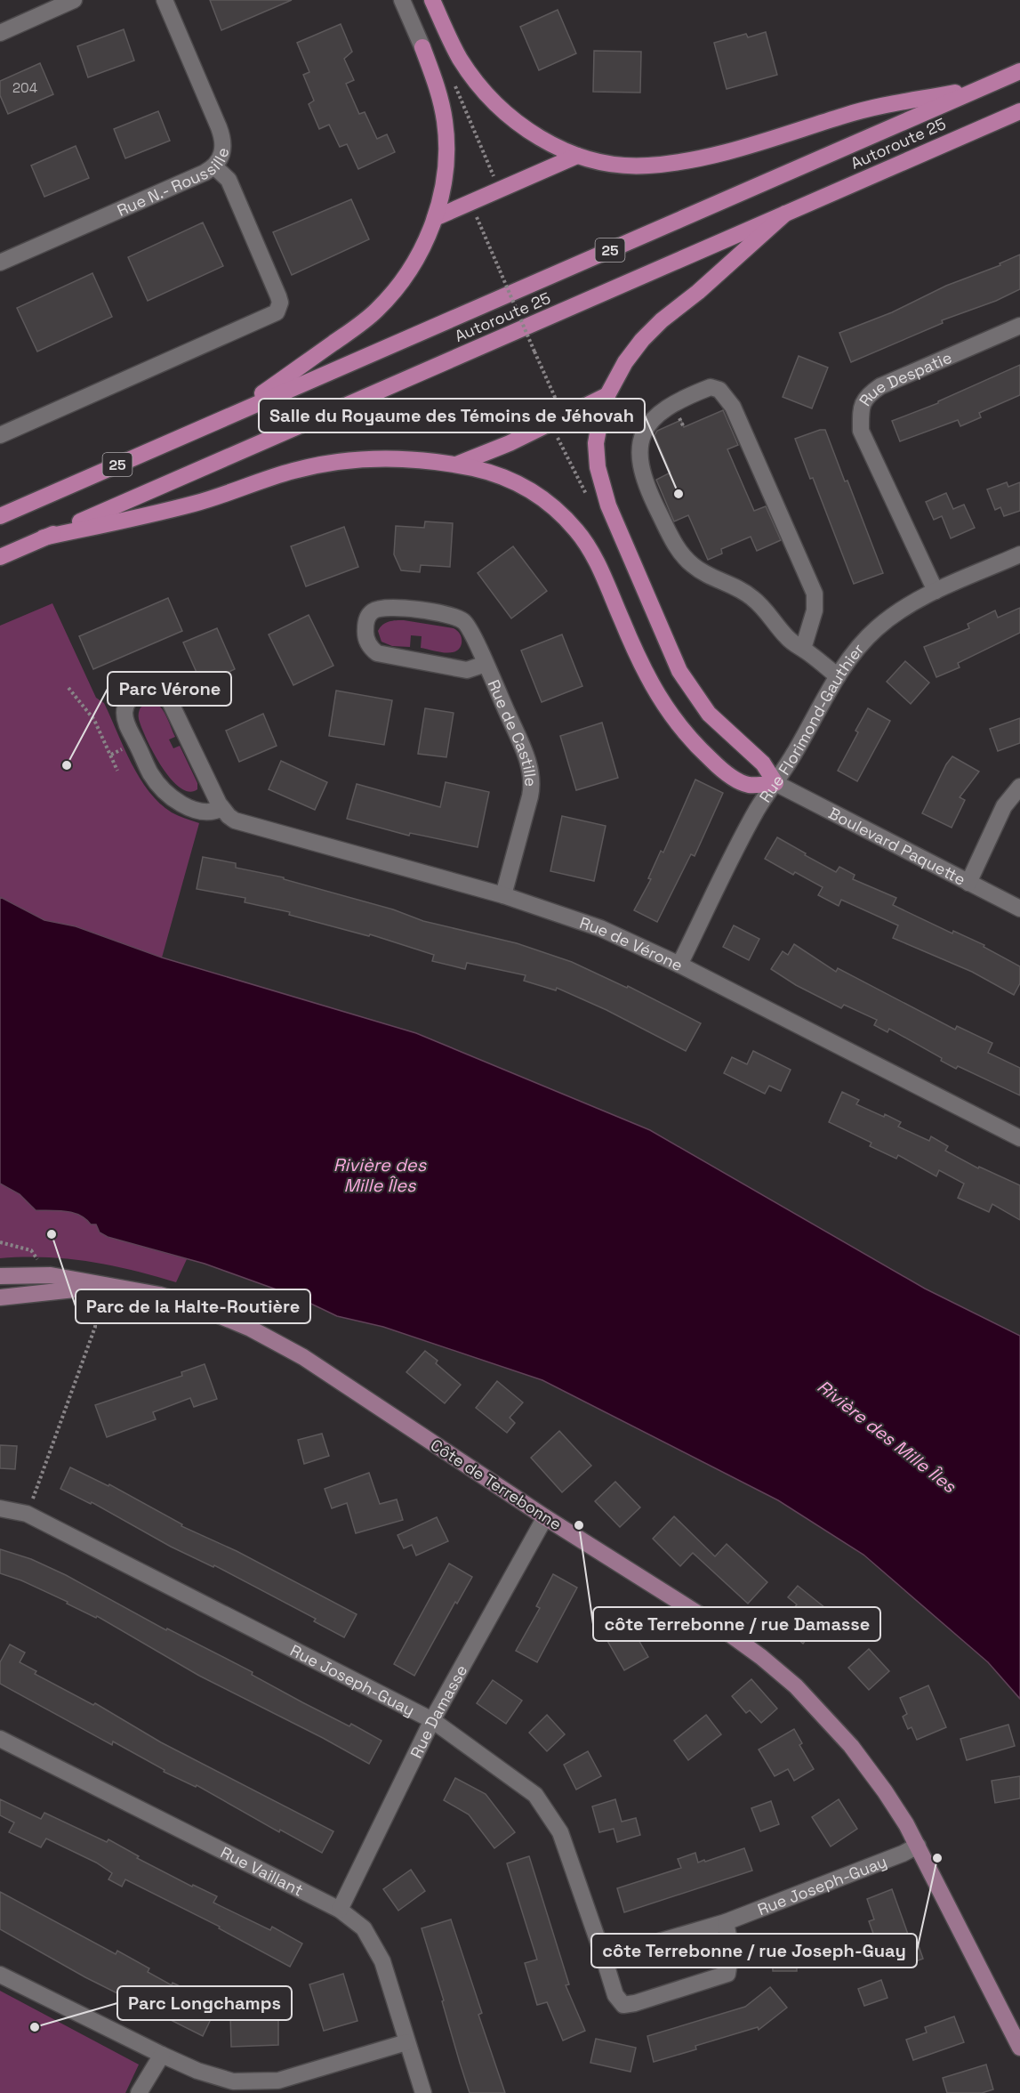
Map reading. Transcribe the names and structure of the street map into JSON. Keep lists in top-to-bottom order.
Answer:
{
  "streets": {
    "highway": ["Autoroute 25", "25"],
    "main road": ["Côte de Terrebonne"],
    "street": [
      "Rue N.- Roussille",
      "Rue Despatie",
      "Rue Florimond-Gauthier",
      "Rue de Castille",
      "Boulevard Paquette",
      "Rue de Vérone",
      "Rue Joseph-Guay",
      "Rue Damasse",
      "Rue Vaillant"
    ]
  },
  "crossings": [
    ["Rue Despatie", "Rue Florimond-Gauthier"],
    ["Rue Florimond-Gauthier", "Boulevard Paquette"],
    ["Rue Florimond-Gauthier", "Rue de Vérone"],
    ["Rue de Castille", "Rue de Vérone"],
    ["Côte de Terrebonne", "Rue Joseph-Guay"],
    ["Côte de Terrebonne", "Rue Damasse"],
    ["Rue Joseph-Guay", "Rue Damasse"],
    ["Rue Damasse", "Rue Vaillant"]
  ],
  "water": ["Rivière des Mille Îles"],
  "places": [
    "Salle du Royaume des Témoins de Jéhovah",
    "Parc Vérone",
    "Parc de la Halte-Routière",
    "côte Terrebonne / rue Damasse",
    "côte Terrebonne / rue Joseph-Guay",
    "Parc Longchamps"
  ],
  "house_numbers": ["204"]
}
